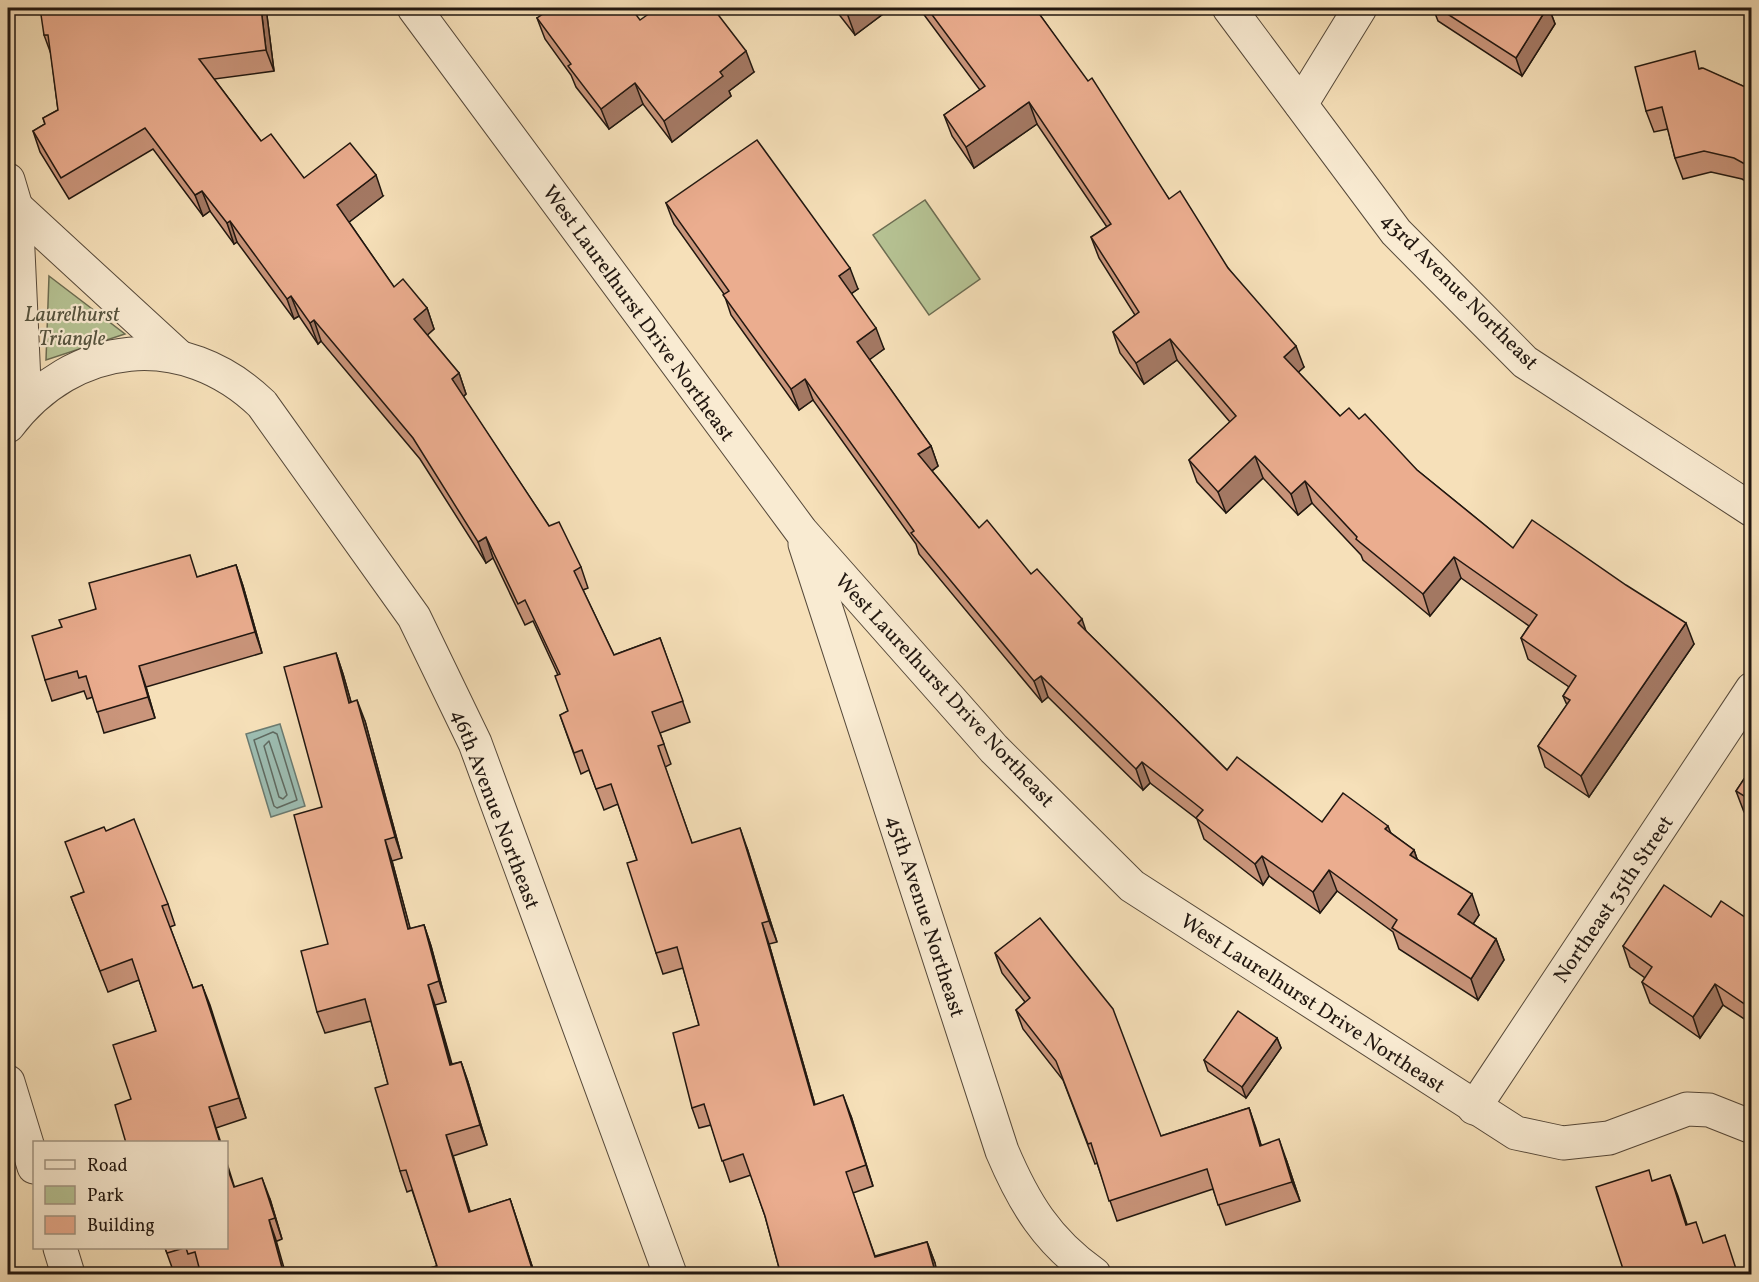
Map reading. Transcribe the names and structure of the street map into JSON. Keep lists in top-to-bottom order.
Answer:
{
  "streets": {
    "street": [
      "43rd Avenue Northeast",
      "West Laurelhurst Drive Northeast",
      "46th Avenue Northeast",
      "Northeast 35th Street",
      "45th Avenue Northeast"
    ]
  },
  "crossings": [
    ["West Laurelhurst Drive Northeast", "Northeast 35th Street"],
    ["West Laurelhurst Drive Northeast", "45th Avenue Northeast"]
  ],
  "parks": ["Laurelhurst Triangle"],
  "legend": ["Road", "Park", "Building"]
}
